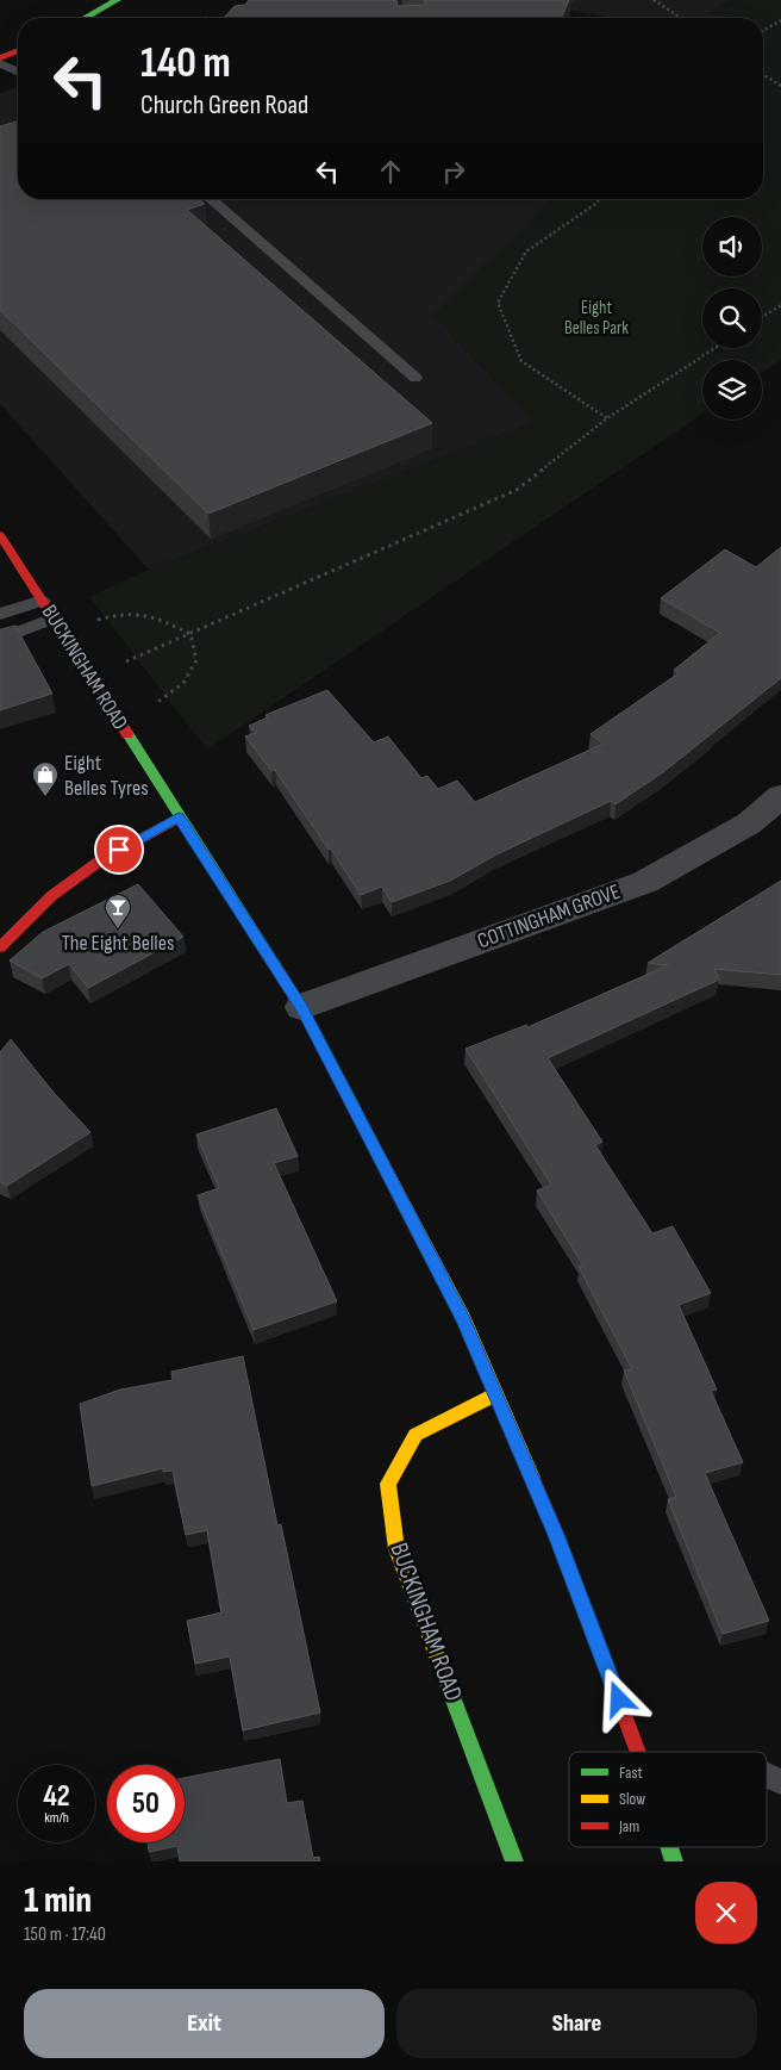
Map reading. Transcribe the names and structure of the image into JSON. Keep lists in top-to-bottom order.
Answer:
{
  "streets": {
    "main road": ["BUCKINGHAM ROAD"],
    "street": ["COTTINGHAM GROVE"]
  },
  "crossings": [
    ["BUCKINGHAM ROAD", "COTTINGHAM GROVE"]
  ],
  "parks": ["Eight Belles Park"],
  "places": {
    "shop": ["Eight Belles Tyres"],
    "bar": ["The Eight Belles"]
  },
  "legend": ["Fast", "Slow", "Jam"],
  "page": {
    "turn": ["140 m", "Church Green Road"],
    "speed": "42 km/h",
    "limit": "50",
    "heading": ["1 min", "150 m · 17:40"],
    "buttons": ["Exit", "Share"]
  }
}
